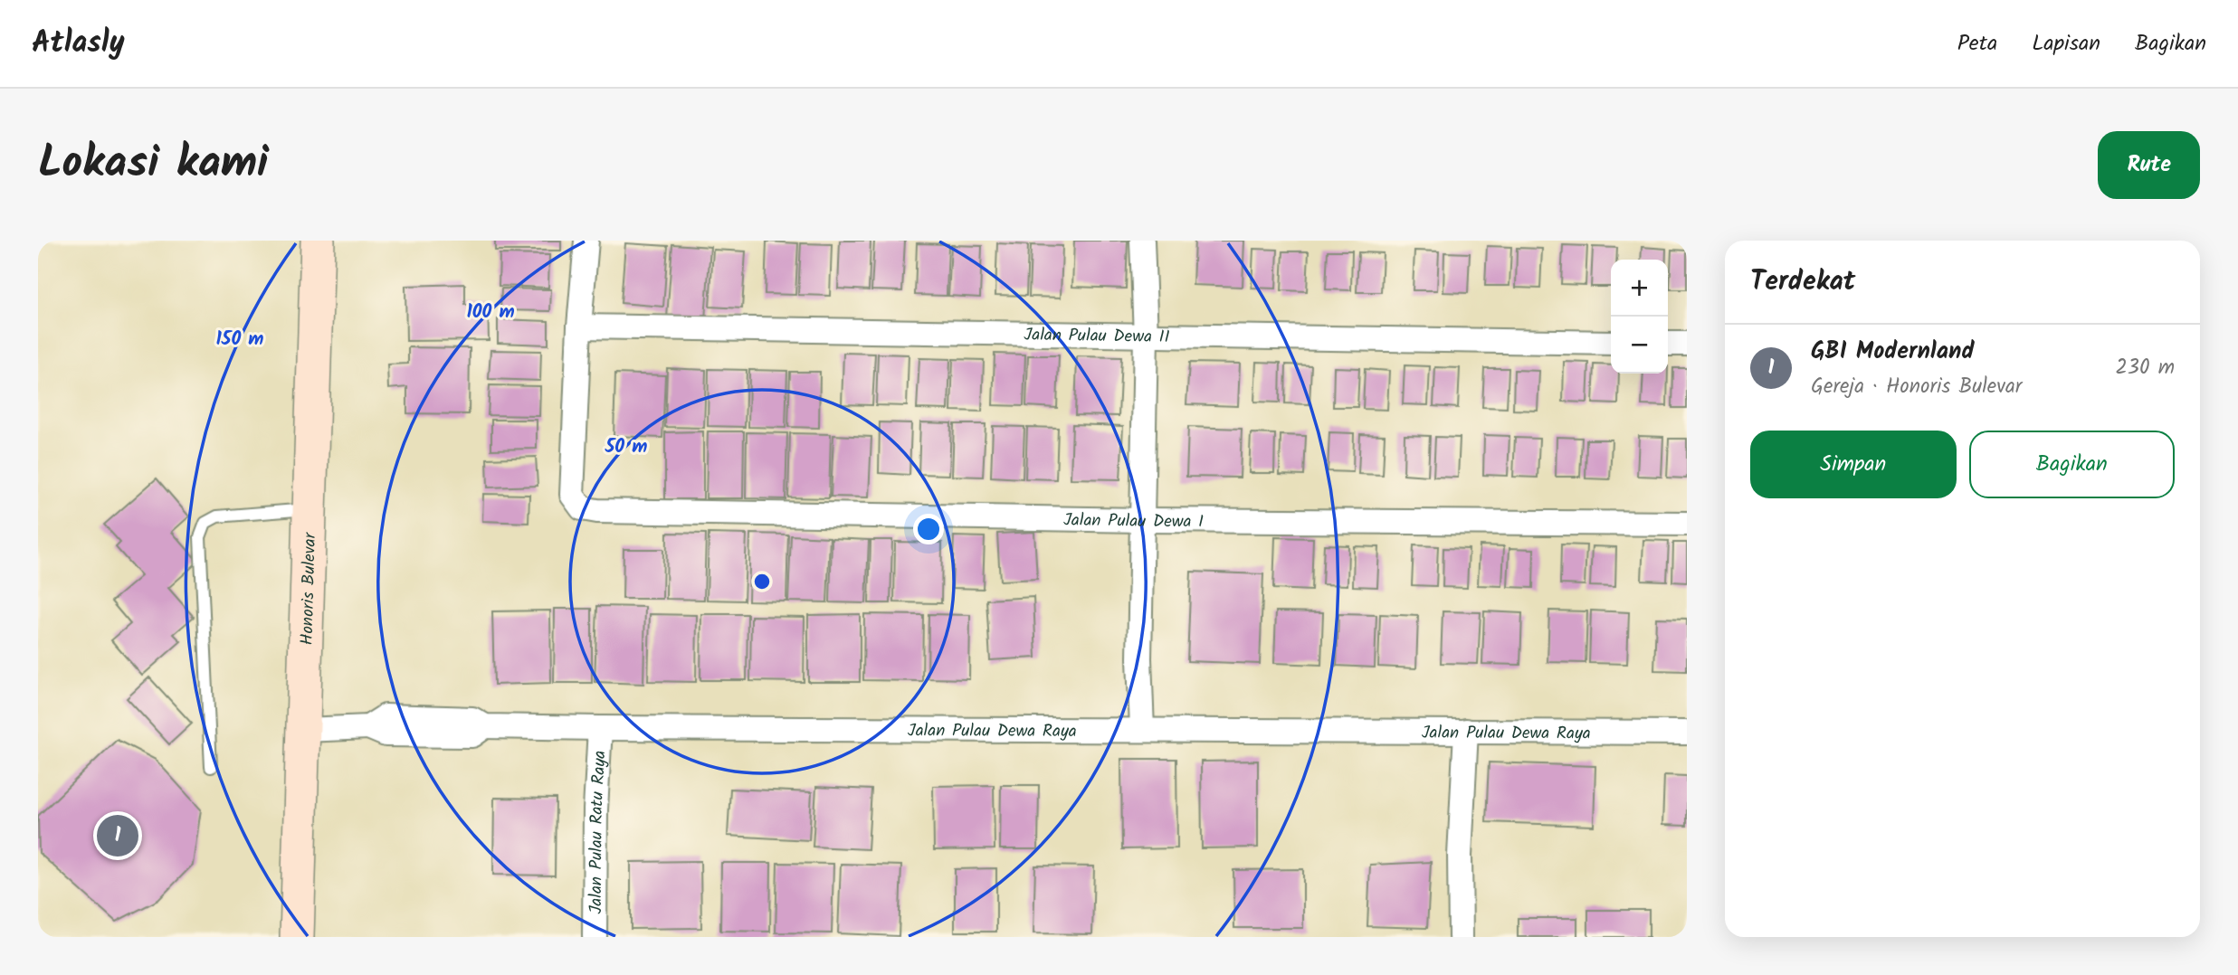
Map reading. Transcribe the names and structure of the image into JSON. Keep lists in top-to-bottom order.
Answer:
{
  "streets": {
    "street": [
      "Jalan Pulau Dewa II",
      "Jalan Pulau Dewa I",
      "Honoris Bulevar",
      "Jalan Pulau Dewa Raya",
      "Jalan Pulau Ratu Raya"
    ]
  },
  "crossings": [
    ["Jalan Pulau Dewa II", "Jalan Pulau Dewa I"],
    ["Honoris Bulevar", "Jalan Pulau Dewa Raya"],
    ["Jalan Pulau Dewa Raya", "Jalan Pulau Ratu Raya"]
  ],
  "page": {
    "header": "Atlasly",
    "nav": ["Peta", "Lapisan", "Bagikan"],
    "title": "Lokasi kami",
    "buttons": [
      "Rute",
      ["Simpan", "Bagikan"]
    ],
    "heading": "Terdekat",
    "map_buttons": ["+", "−"],
    "list": [
      {
        "mark": "1",
        "name": "GBI Modernland",
        "note": "Gereja · Honoris Bulevar",
        "value": "230 m"
      }
    ],
    "pins": "1"
  },
  "rings": ["100 m", "150 m", "50 m"]
}
